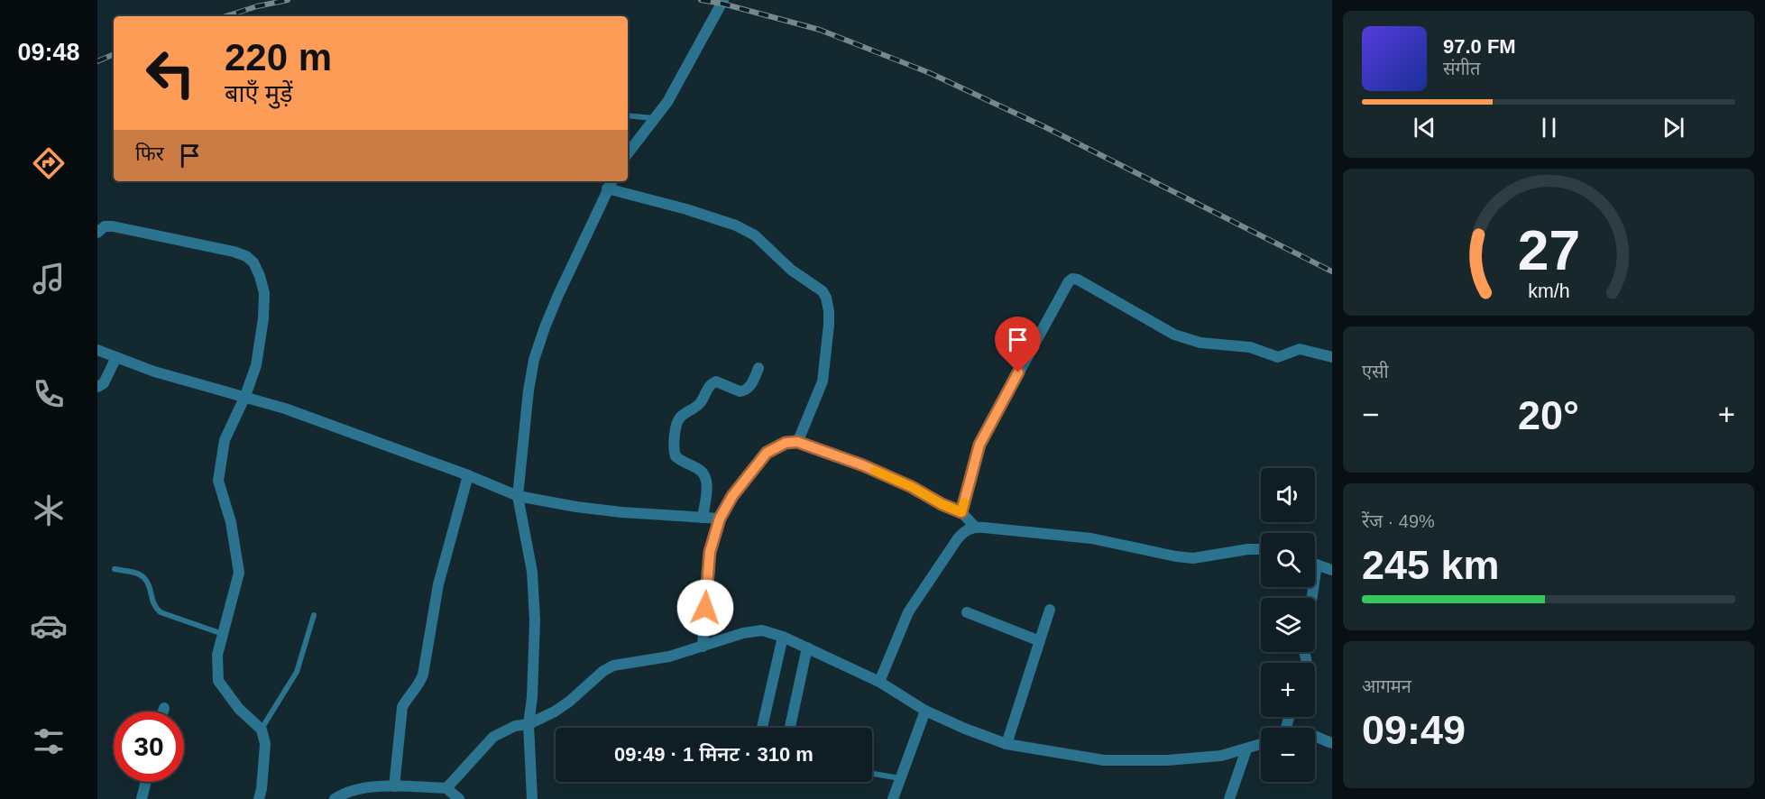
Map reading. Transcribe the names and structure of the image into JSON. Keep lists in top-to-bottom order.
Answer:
{
  "page": {
    "tabs": "09:48",
    "turn": ["220 m", "बाएँ मुड़ें"],
    "song": ["97.0 FM", "संगीत"],
    "then": "फिर",
    "tile": [
      "एसी",
      ["रेंज · 49%", "245 km"],
      ["आगमन", "09:49"]
    ],
    "heat": ["−", "20°", "+"],
    "map_buttons": ["+", "−"],
    "limit": "30",
    "trip": "09:49 · 1 मिनट · 310 m",
    "gauge": ["27", "km/h"]
  }
}
